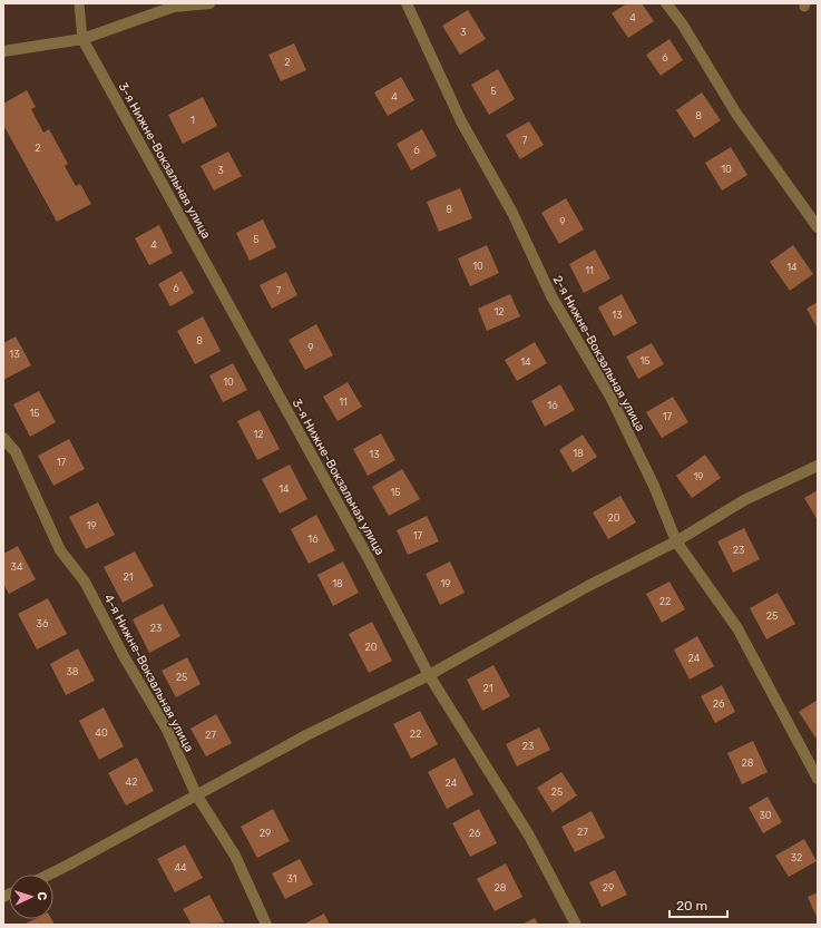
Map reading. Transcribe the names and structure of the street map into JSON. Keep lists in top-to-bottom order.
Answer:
{
  "streets": {
    "street": ["3-я Нижне-Вокзальная улица", "2-я Нижне-Вокзальная улица", "4-я Нижне-Вокзальная улица"]
  },
  "house_numbers": [
    "4",
    "3",
    "6",
    "2",
    "5",
    "4",
    "8",
    "1",
    "7",
    "2",
    "6",
    "10",
    "3",
    "8",
    "9",
    "5",
    "4",
    "10",
    "14",
    "11",
    "6",
    "7",
    "12",
    "13",
    "8",
    "9",
    "13",
    "15",
    "14",
    "10",
    "11",
    "16",
    "15",
    "17",
    "12",
    "18",
    "13",
    "17",
    "19",
    "14",
    "15",
    "20",
    "19",
    "17",
    "16",
    "23",
    "34",
    "21",
    "18",
    "19",
    "22",
    "25",
    "36",
    "23",
    "20",
    "24",
    "38",
    "25",
    "21",
    "26",
    "40",
    "22",
    "27",
    "23",
    "28",
    "42",
    "24",
    "25",
    "30",
    "27",
    "29",
    "26",
    "32",
    "44",
    "31",
    "28",
    "29"
  ],
  "scale_bar": "20 m",
  "north": "right"
}
